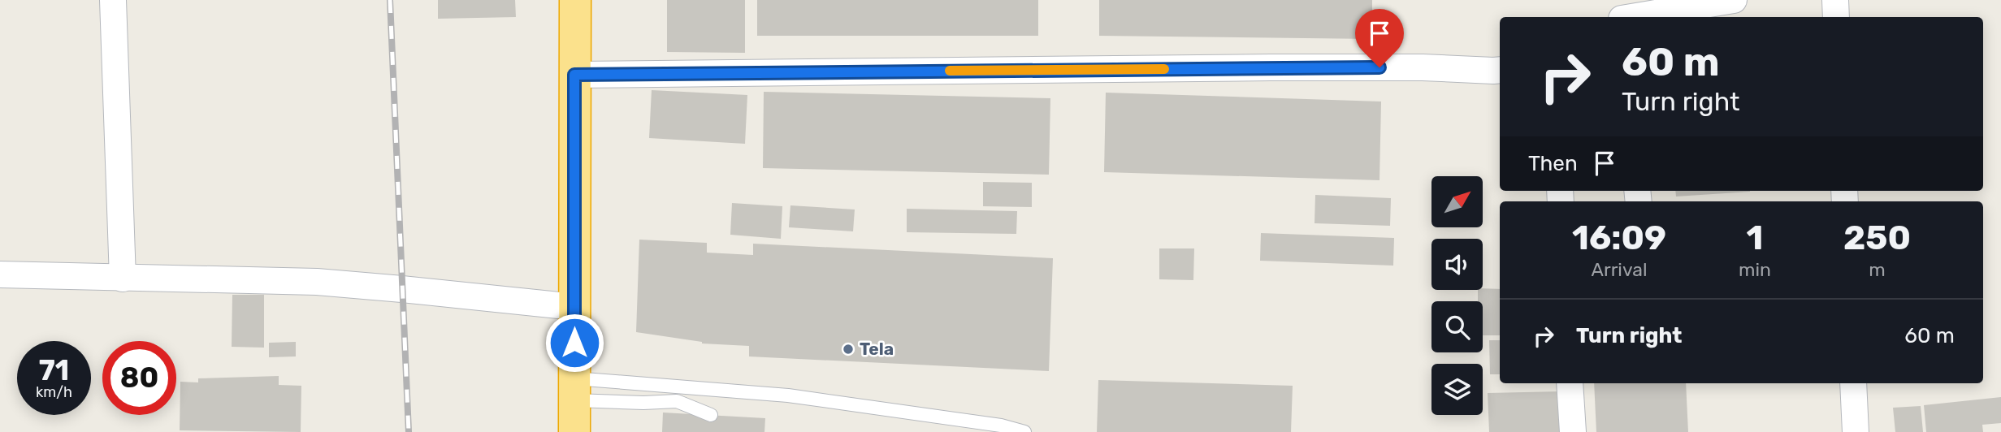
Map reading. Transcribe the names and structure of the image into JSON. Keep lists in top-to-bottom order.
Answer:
{
  "places": ["Tela"],
  "north": "top right",
  "page": {
    "turn": ["60 m", "Turn right"],
    "then": "Then",
    "eta": [
      "16:09",
      "Arrival",
      "1",
      "min",
      "250",
      "m"
    ],
    "list": [
      {
        "name": "Turn right",
        "value": "60 m"
      }
    ],
    "speed": "71 km/h",
    "limit": "80"
  }
}
